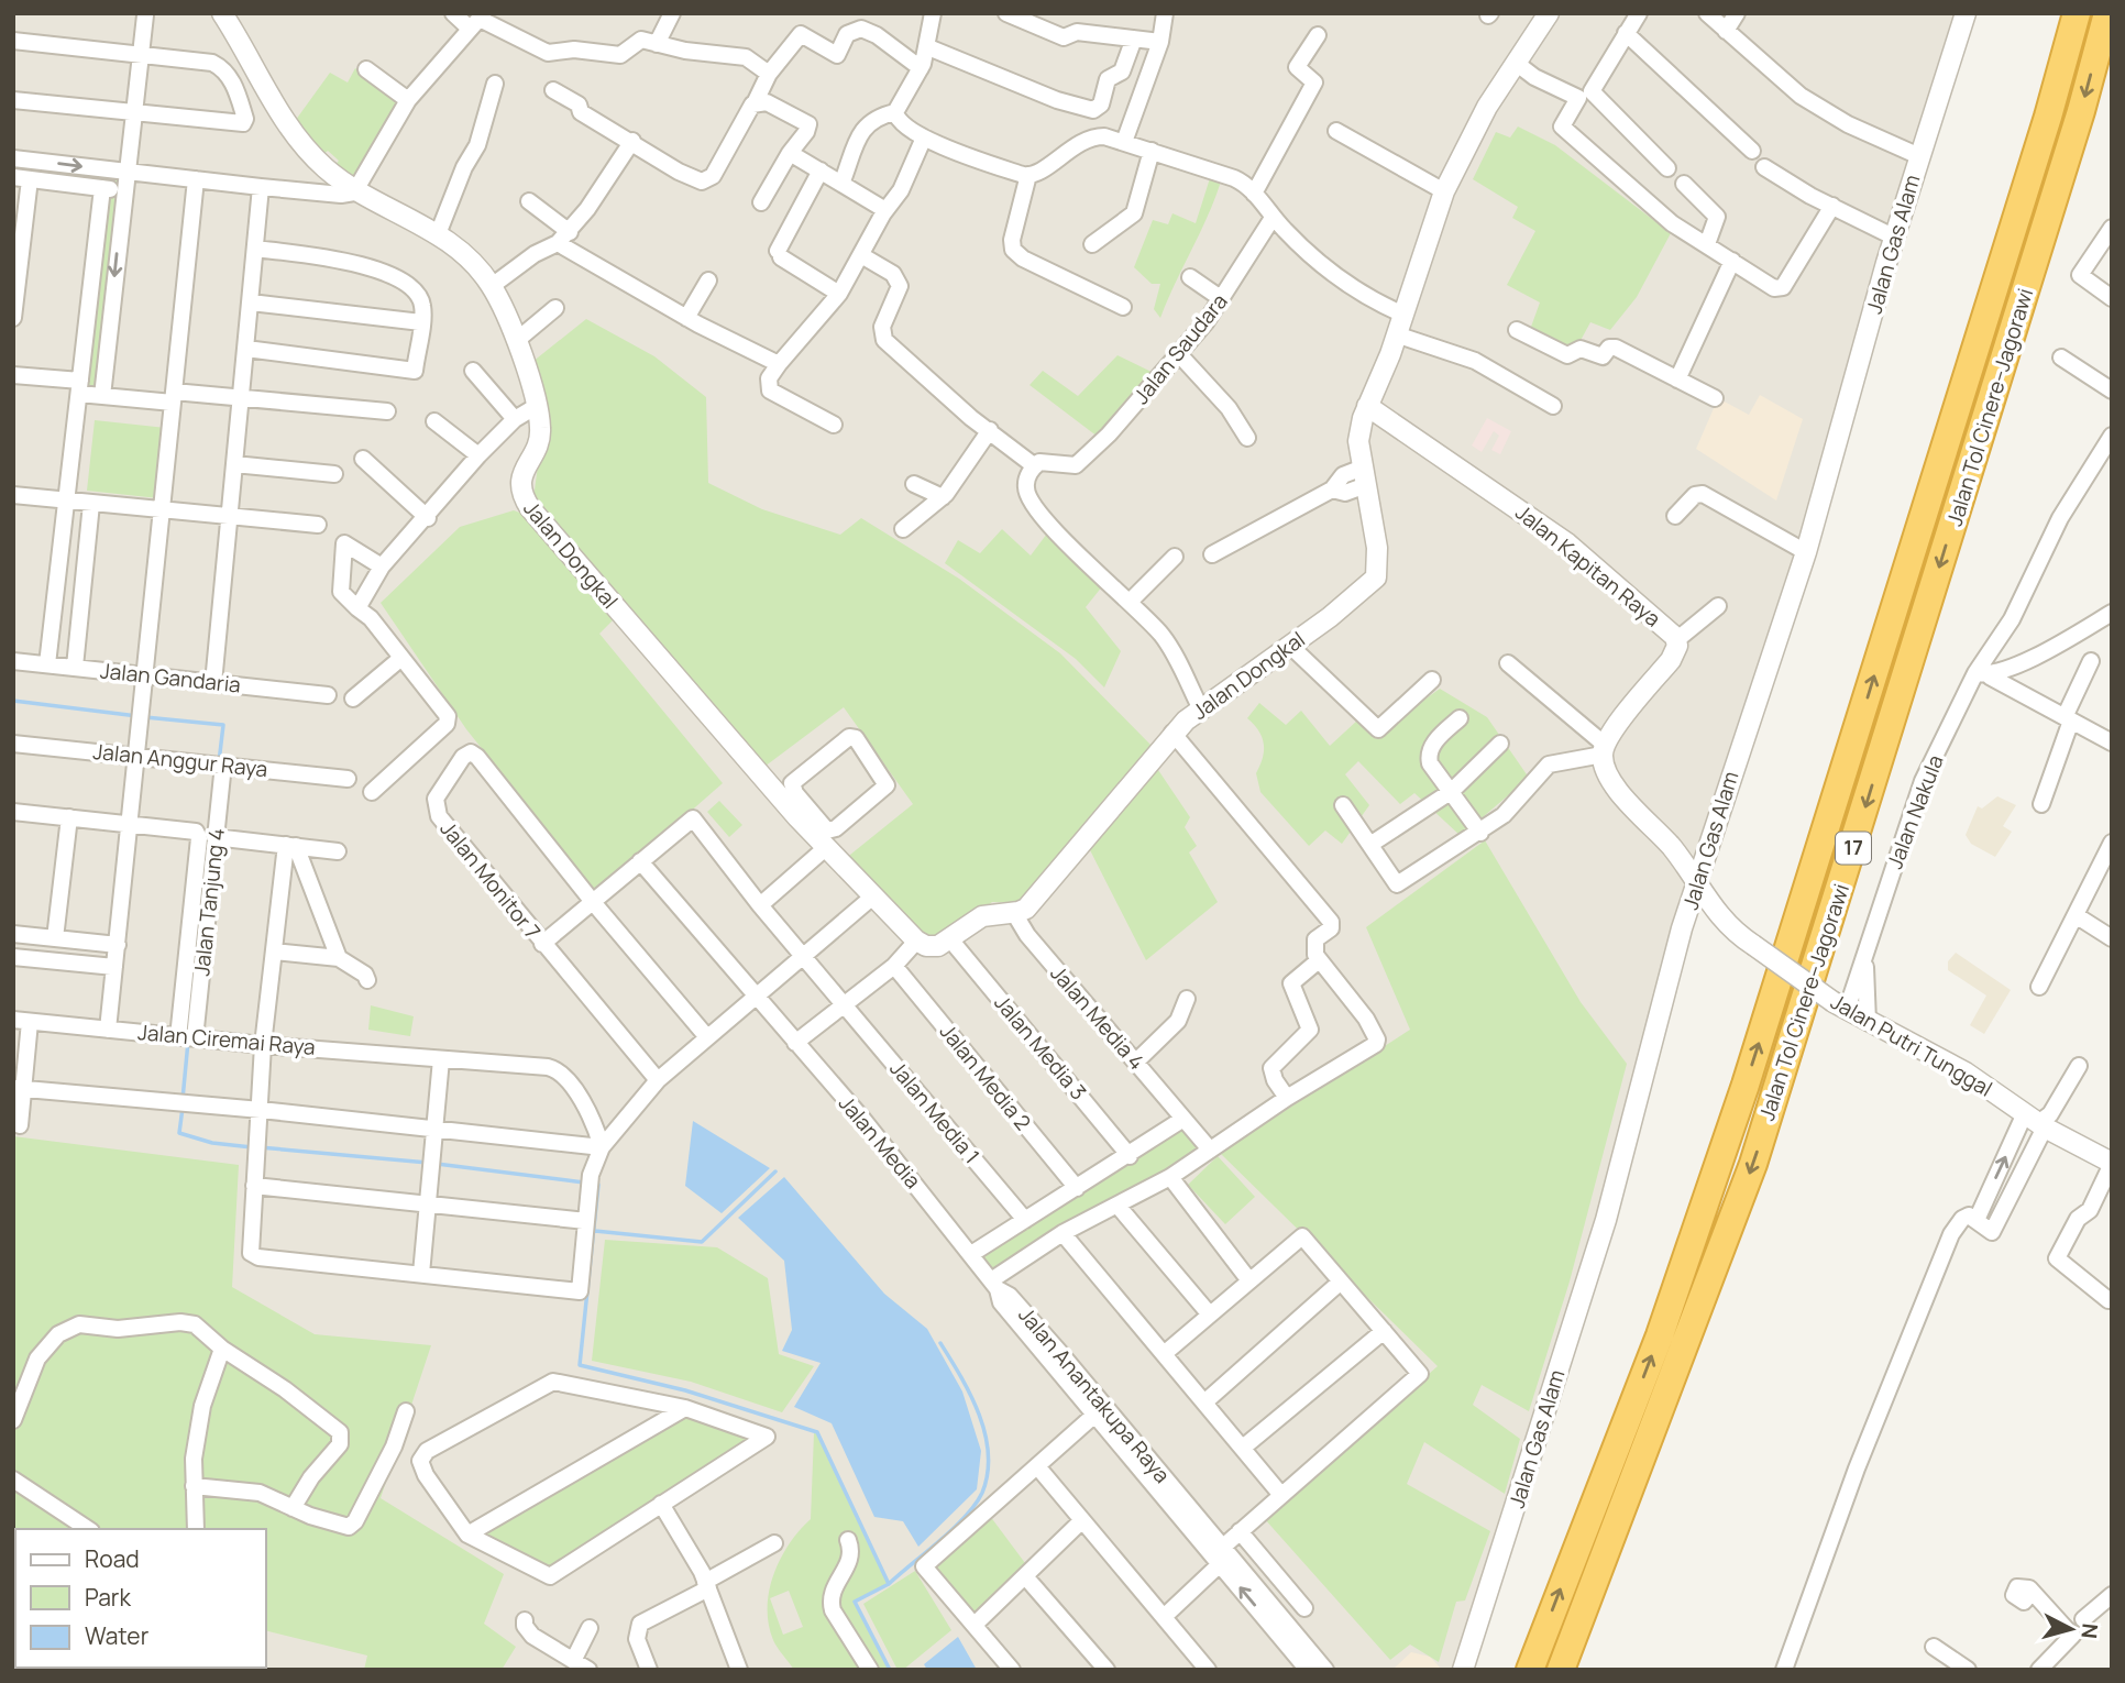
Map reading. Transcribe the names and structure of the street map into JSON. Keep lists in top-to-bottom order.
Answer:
{
  "streets": {
    "highway": ["Jalan Tol Cinere–Jagorawi", "17"],
    "street": [
      "Jalan Gas Alam",
      "Jalan Saudara",
      "Jalan Dongkal",
      "Jalan Kapitan Raya",
      "Jalan Gandaria",
      "Jalan Anggur Raya",
      "Jalan Nakula",
      "Jalan Monitor 7",
      "Jalan Tanjung 4",
      "Jalan Media 4",
      "Jalan Ciremai Raya",
      "Jalan Putri Tunggal",
      "Jalan Media 3",
      "Jalan Media 2",
      "Jalan Media 1",
      "Jalan Media",
      "Jalan Anantakupa Raya"
    ]
  },
  "crossings": [
    ["Jalan Gas Alam", "Jalan Putri Tunggal"],
    ["Jalan Dongkal", "Jalan Kapitan Raya"],
    ["Jalan Dongkal", "Jalan Media 4"],
    ["Jalan Dongkal", "Jalan Media 3"],
    ["Jalan Anggur Raya", "Jalan Tanjung 4"],
    ["Jalan Nakula", "Jalan Putri Tunggal"],
    ["Jalan Tanjung 4", "Jalan Ciremai Raya"],
    ["Jalan Media 1", "Jalan Media"],
    ["Jalan Media", "Jalan Anantakupa Raya"]
  ],
  "legend": ["Road", "Park", "Water"],
  "north": "right"
}
